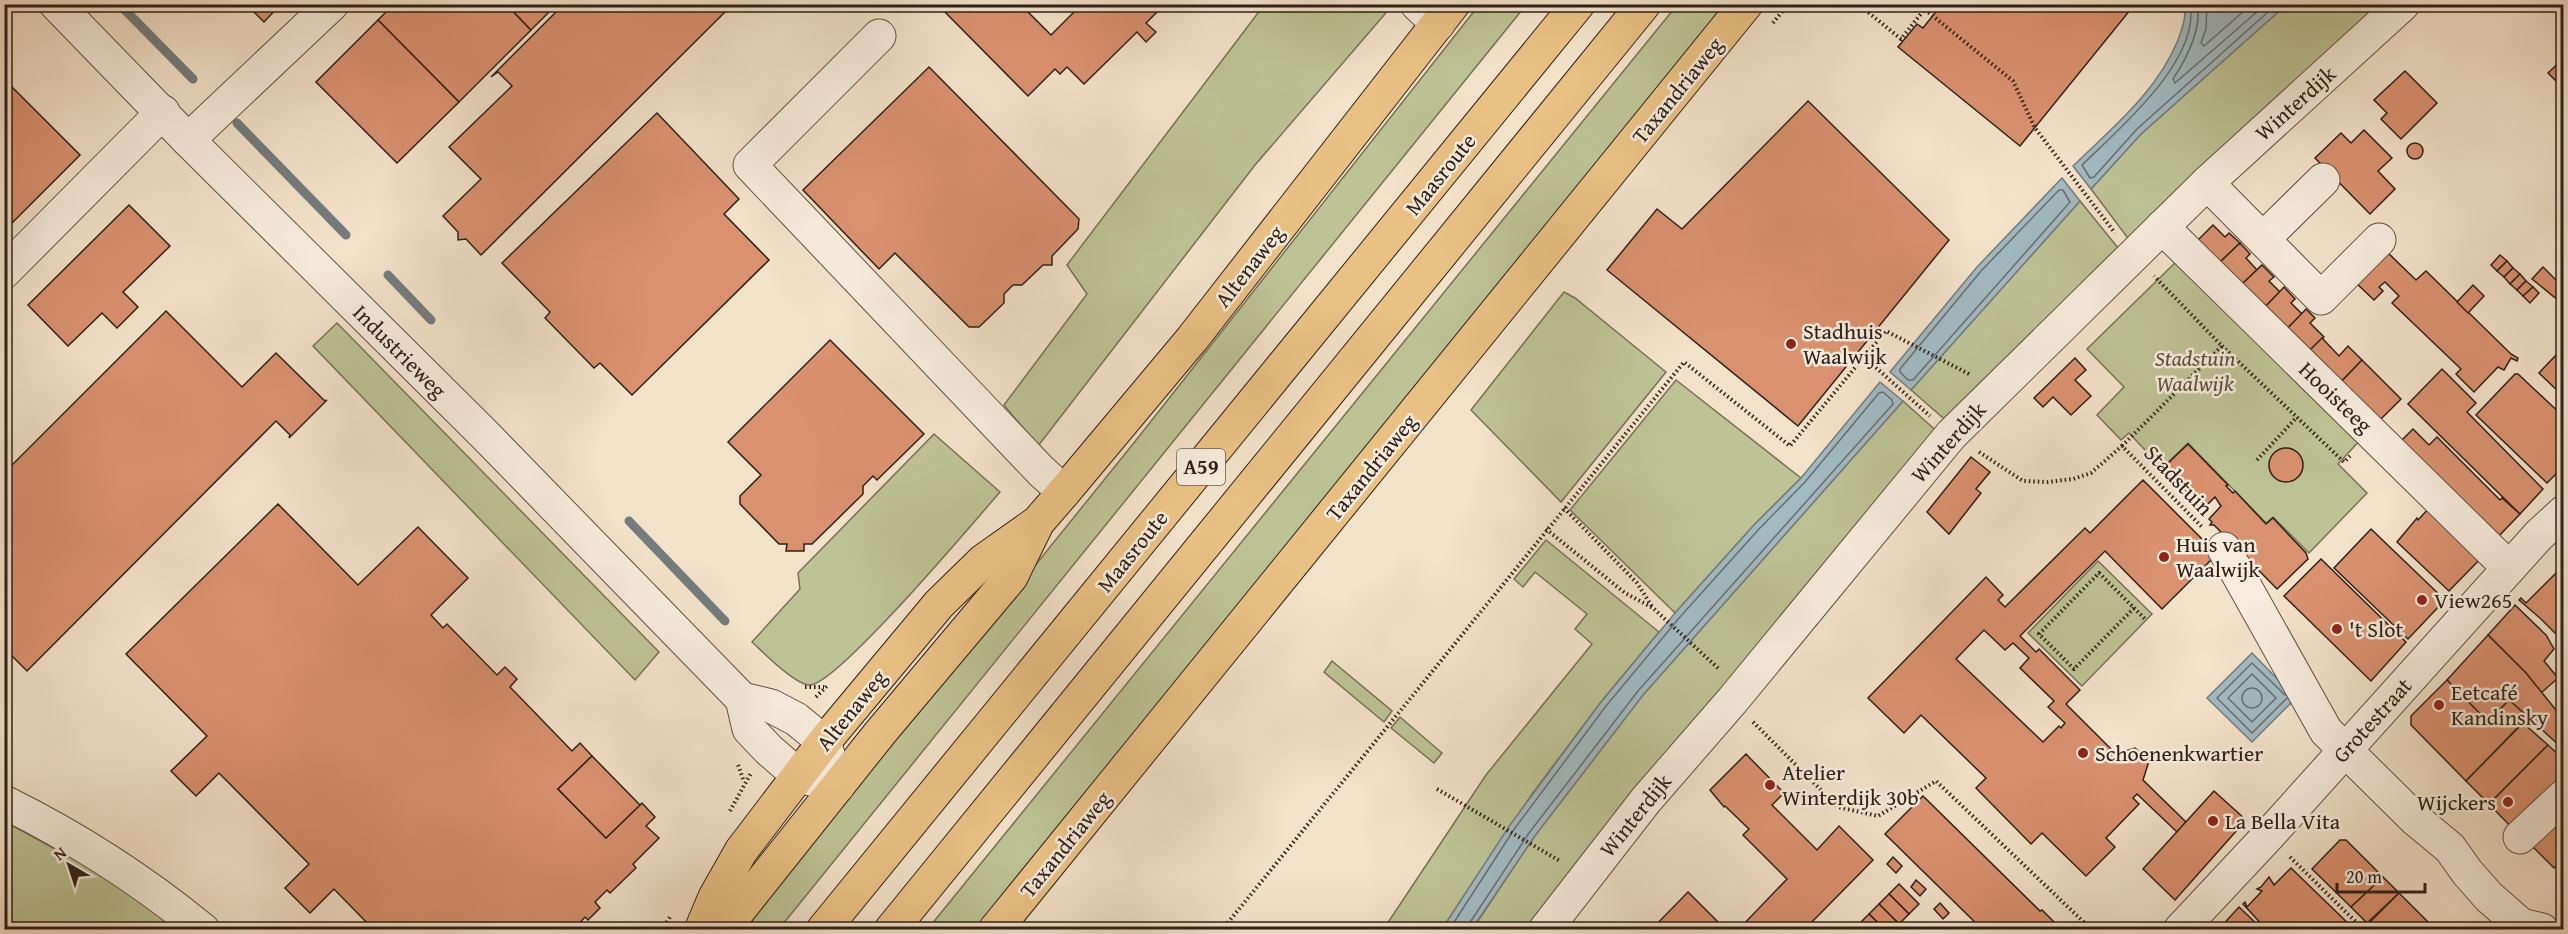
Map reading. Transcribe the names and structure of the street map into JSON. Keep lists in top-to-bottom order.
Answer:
{
  "streets": {
    "main road": [
      "Taxandriaweg",
      "Maasroute",
      "Altenaweg",
      "A59"
    ],
    "street": [
      "Winterdijk",
      "Industrieweg",
      "Hooisteeg",
      "Grotestraat"
    ],
    "path": ["Stadstuin"]
  },
  "crossings": [
    ["Winterdijk", "Hooisteeg"],
    ["Winterdijk", "Stadstuin"],
    ["Altenaweg", "Industrieweg"],
    ["Hooisteeg", "Grotestraat"]
  ],
  "parks": ["Stadstuin Waalwijk"],
  "places": [
    "Stadhuis Waalwijk",
    "Huis van Waalwijk",
    "View265",
    "'t Slot",
    "Eetcafé Kandinsky",
    "Schoenenkwartier",
    "Atelier Winterdijk 30b",
    "Wijckers",
    "La Bella Vita"
  ],
  "scale_bar": "20 m",
  "north": "top left"
}
